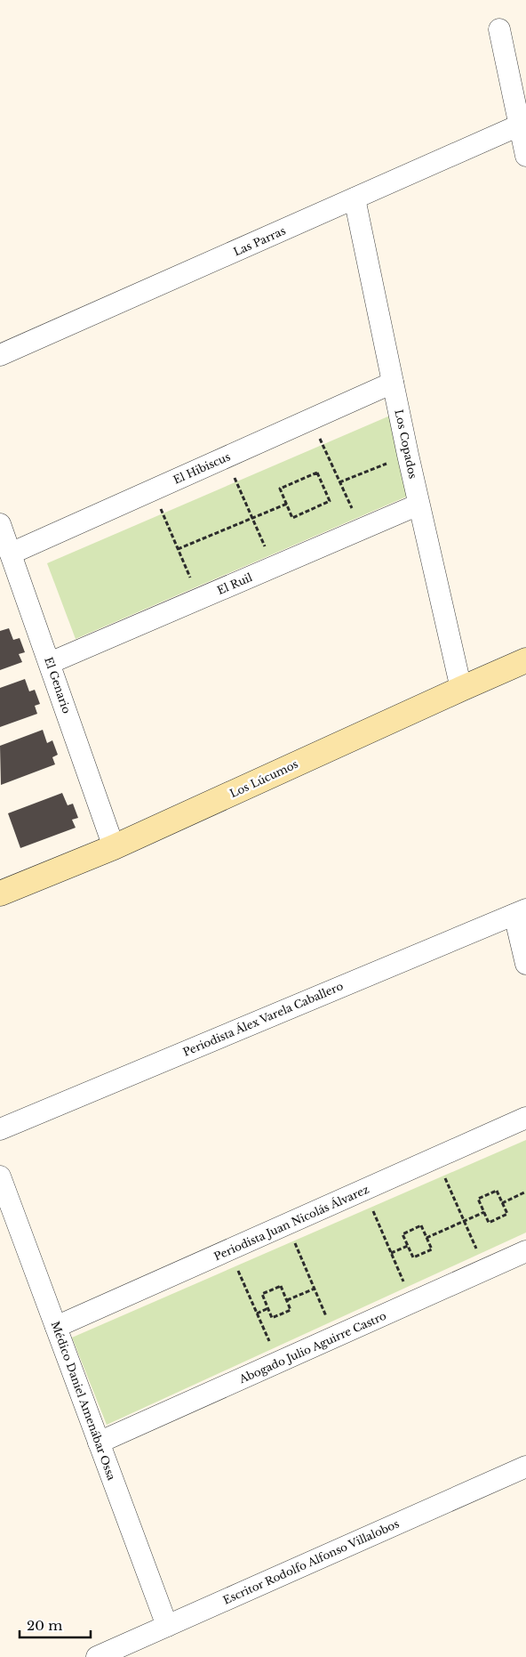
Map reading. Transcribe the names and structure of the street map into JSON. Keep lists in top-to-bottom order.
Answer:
{
  "streets": {
    "street": [
      "Las Parras",
      "Los Copados",
      "El Hibiscus",
      "El Ruil",
      "El Genario",
      "Los Lúcumos",
      "Periodista Álex Varela Caballero",
      "Periodista Juan Nicolás Álvarez",
      "Abogado Julio Aguirre Castro",
      "Médico Daniel Amenábar Ossa",
      "Escritor Rodolfo Alfonso Villalobos"
    ]
  },
  "crossings": [
    ["Las Parras", "Los Copados"],
    ["Los Copados", "El Hibiscus"],
    ["Los Copados", "El Ruil"],
    ["Los Copados", "Los Lúcumos"],
    ["El Hibiscus", "El Genario"],
    ["El Ruil", "El Genario"],
    ["El Genario", "Los Lúcumos"],
    ["Periodista Juan Nicolás Álvarez", "Médico Daniel Amenábar Ossa"],
    ["Abogado Julio Aguirre Castro", "Médico Daniel Amenábar Ossa"],
    ["Médico Daniel Amenábar Ossa", "Escritor Rodolfo Alfonso Villalobos"]
  ],
  "scale_bar": "20 m"
}
